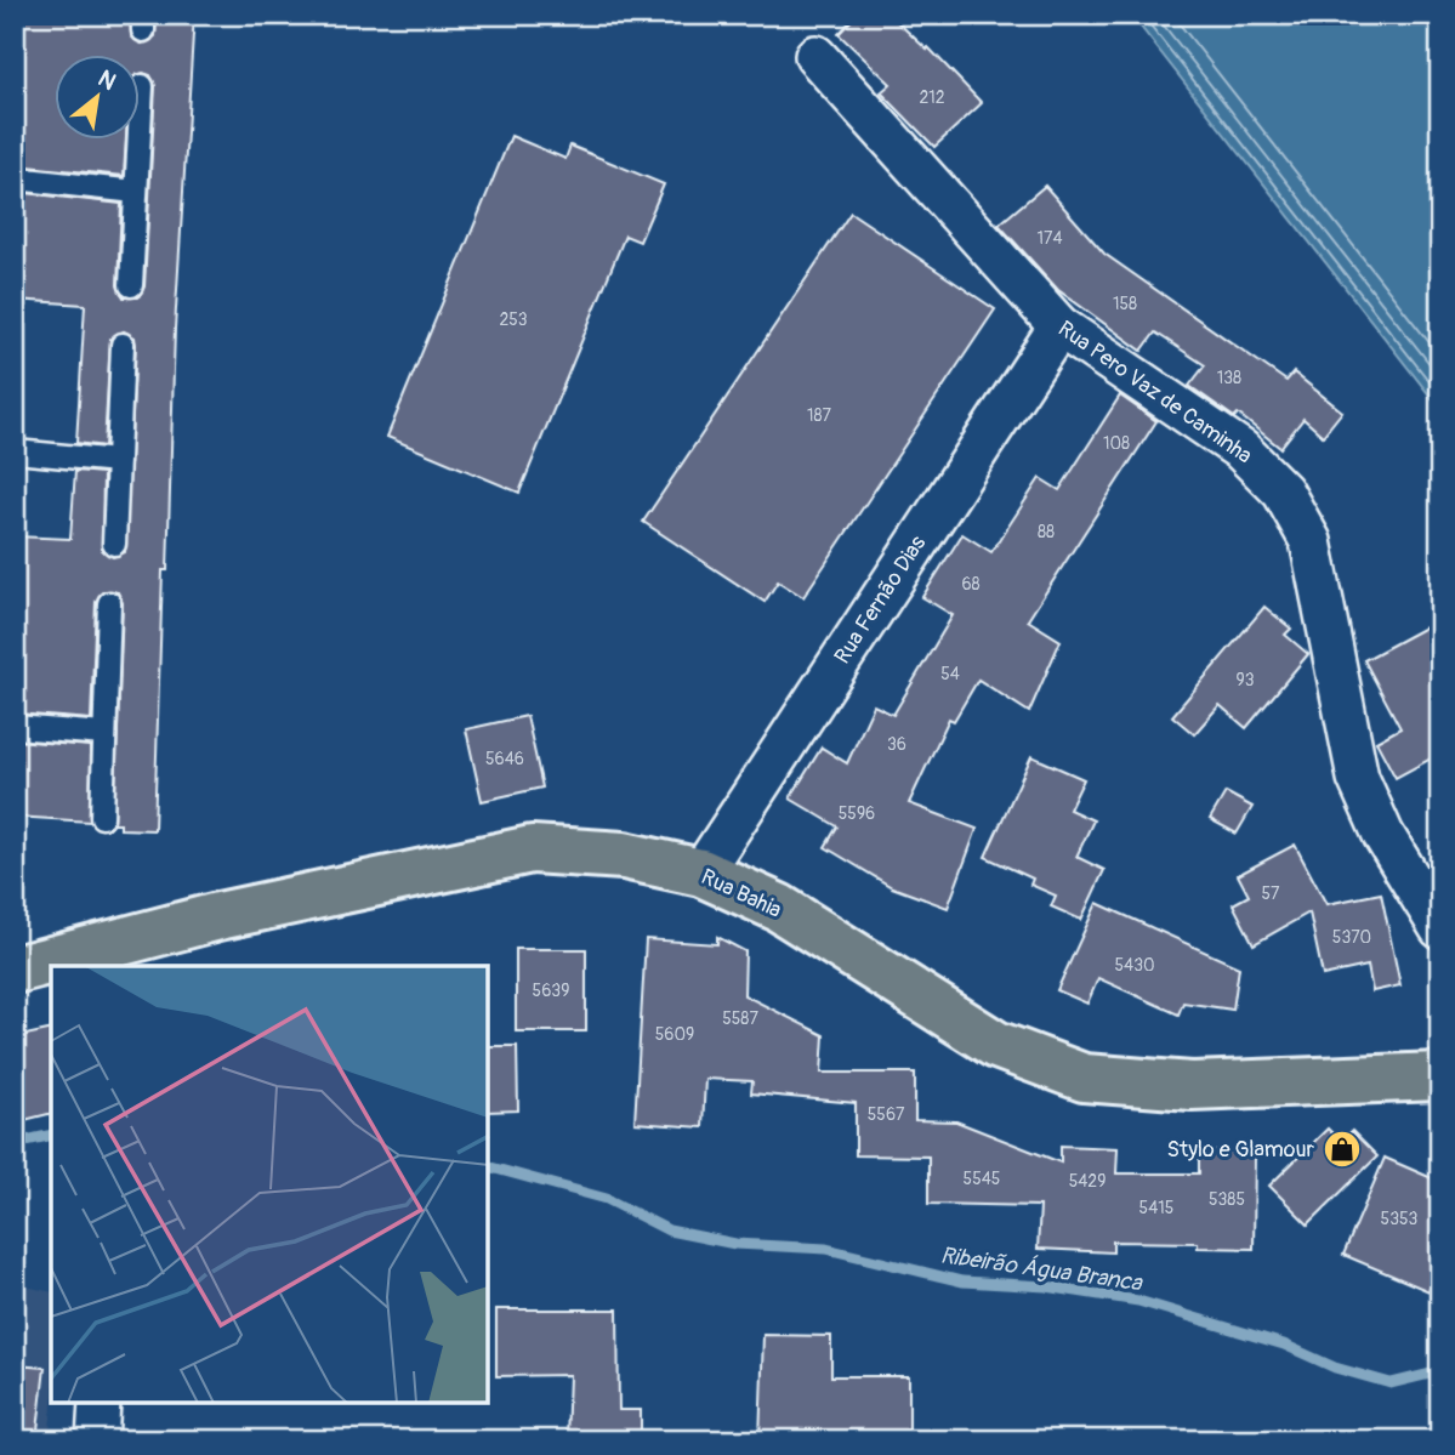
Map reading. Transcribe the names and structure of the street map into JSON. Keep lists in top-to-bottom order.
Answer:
{
  "streets": {
    "main road": ["Rua Bahia"],
    "street": ["Rua Pero Vaz de Caminha", "Rua Fernão Dias"]
  },
  "crossings": [
    ["Rua Pero Vaz de Caminha", "Rua Fernão Dias"],
    ["Rua Fernão Dias", "Rua Bahia"]
  ],
  "water": ["Ribeirão Água Branca"],
  "places": {
    "shop": ["Stylo e Glamour"]
  },
  "house_numbers": [
    "212",
    "174",
    "158",
    "253",
    "138",
    "187",
    "108",
    "88",
    "68",
    "54",
    "93",
    "36",
    "5646",
    "5596",
    "57",
    "5370",
    "5430",
    "5639",
    "5587",
    "5609",
    "5567",
    "5545",
    "5429",
    "5385",
    "5415",
    "5353"
  ],
  "north": "top right"
}
